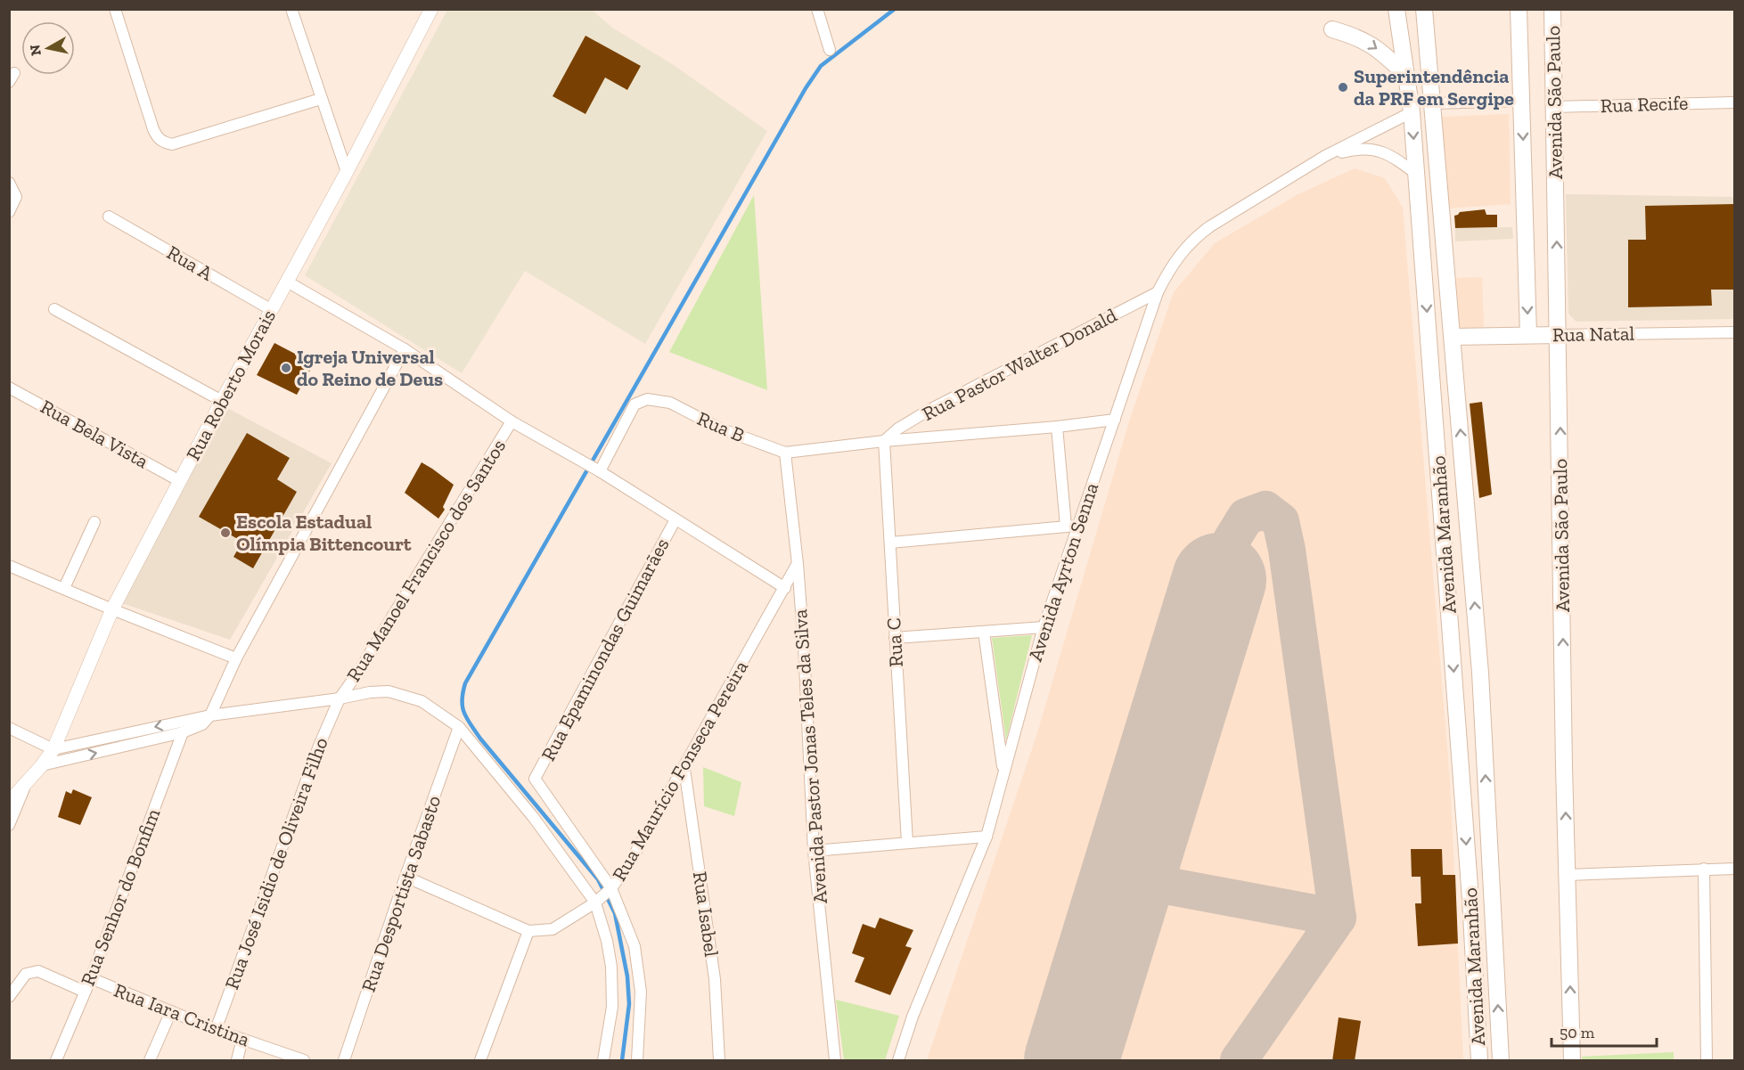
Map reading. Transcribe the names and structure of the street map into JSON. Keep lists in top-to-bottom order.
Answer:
{
  "streets": {
    "main road": ["Avenida São Paulo", "Rua Natal", "Avenida Maranhão"],
    "street": [
      "Rua Recife",
      "Rua A",
      "Rua Pastor Walter Donald",
      "Rua Roberto Morais",
      "Rua B",
      "Rua Bela Vista",
      "Rua Manoel Francisco dos Santos",
      "Avenida Ayrton Senna",
      "Rua C",
      "Rua Epaminondas Guimarães",
      "Avenida Pastor Jonas Teles da Silva",
      "Rua Maurício Fonseca Pereira",
      "Rua José Isidio de Oliveira Filho",
      "Rua Desportista Sabasto",
      "Rua Senhor do Bonfim",
      "Rua Isabel",
      "Rua Iara Cristina"
    ]
  },
  "crossings": [
    ["Avenida São Paulo", "Rua Recife"],
    ["Avenida São Paulo", "Rua Natal"],
    ["Rua A", "Rua Roberto Morais"],
    ["Rua Natal", "Avenida Maranhão"],
    ["Rua Pastor Walter Donald", "Rua B"],
    ["Rua Pastor Walter Donald", "Avenida Ayrton Senna"],
    ["Rua Pastor Walter Donald", "Rua C"],
    ["Rua Roberto Morais", "Rua Bela Vista"],
    ["Rua B", "Avenida Ayrton Senna"],
    ["Rua B", "Rua C"],
    ["Rua B", "Avenida Pastor Jonas Teles da Silva"],
    ["Avenida Maranhão", "Avenida Ayrton Senna"],
    ["Rua Manoel Francisco dos Santos", "Rua José Isidio de Oliveira Filho"],
    ["Rua Epaminondas Guimarães", "Rua Maurício Fonseca Pereira"],
    ["Avenida Pastor Jonas Teles da Silva", "Rua Maurício Fonseca Pereira"],
    ["Rua Maurício Fonseca Pereira", "Rua Isabel"],
    ["Rua José Isidio de Oliveira Filho", "Rua Iara Cristina"],
    ["Rua Senhor do Bonfim", "Rua Iara Cristina"]
  ],
  "places": ["Superintendência da PRF em Sergipe", "Igreja Universal do Reino de Deus", "Escola Estadual Olímpia Bittencourt"],
  "scale_bar": "50 m",
  "north": "left"
}
